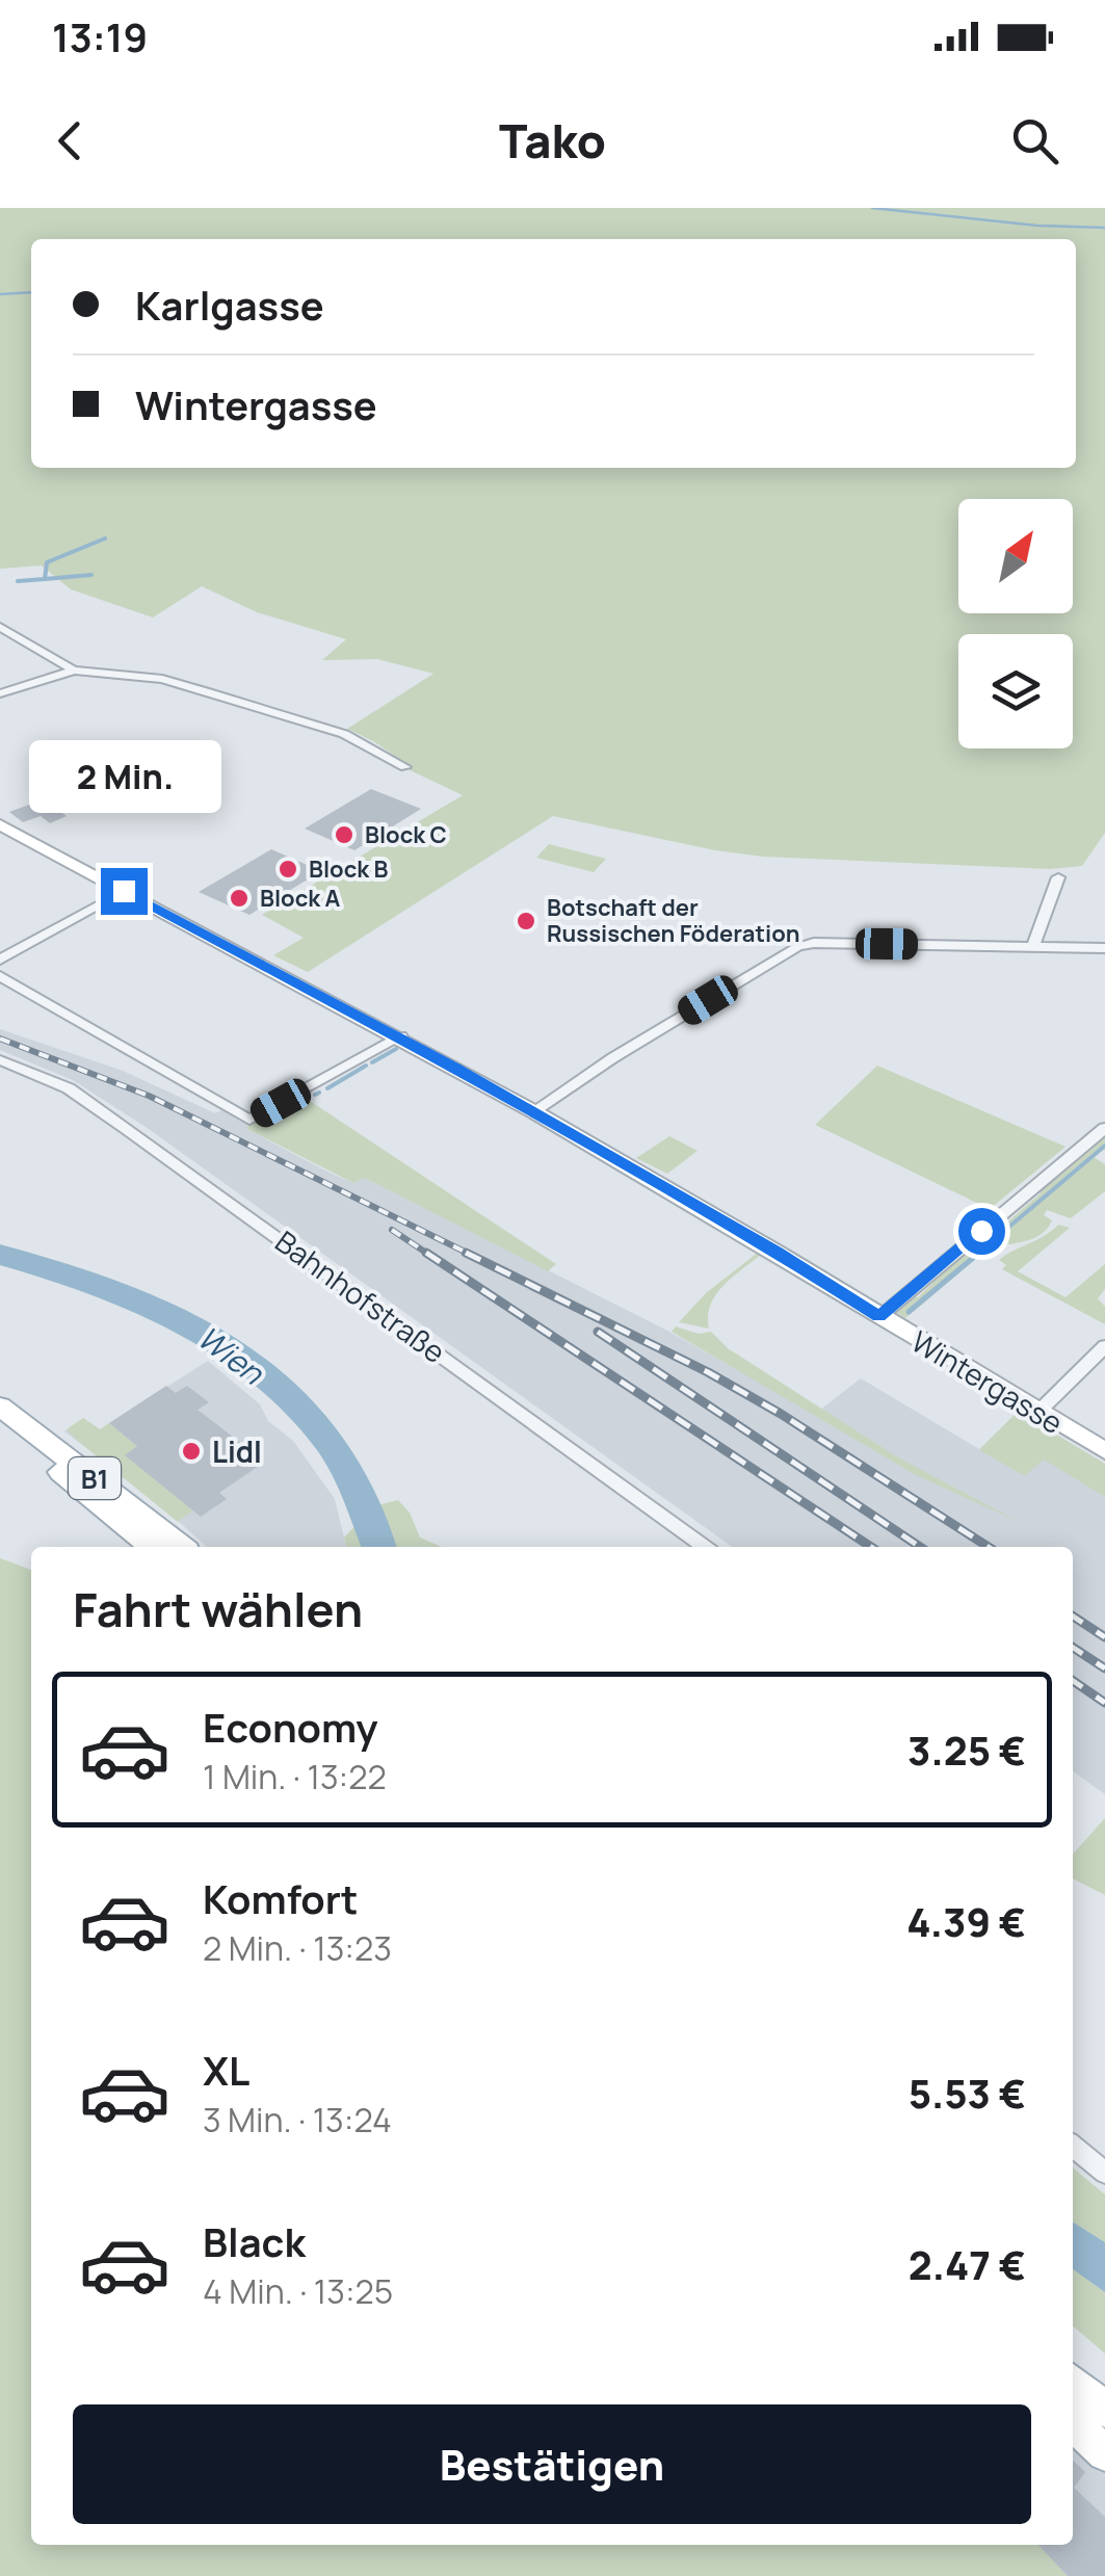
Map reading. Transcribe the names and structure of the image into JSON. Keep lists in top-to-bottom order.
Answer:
{
  "streets": {
    "main road": ["B1"],
    "street": ["Bahnhofstraße", "Wintergasse"]
  },
  "water": ["Wien"],
  "places": [
    "Block C",
    "Block B",
    "Block A",
    "Botschaft der Russischen Föderation",
    "Lidl"
  ],
  "north": "top right",
  "page": {
    "status": "13:19",
    "header": "Tako",
    "banner": ["Karlgasse", "Wintergasse"],
    "bubble": "2 Min.",
    "heading": "Fahrt wählen",
    "list": [
      {
        "name": "Economy",
        "note": "1 Min. · 13:22",
        "value": "3.25 €"
      },
      {
        "name": "Komfort",
        "note": "2 Min. · 13:23",
        "value": "4.39 €"
      },
      {
        "name": "XL",
        "note": "3 Min. · 13:24",
        "value": "5.53 €"
      },
      {
        "name": "Black",
        "note": "4 Min. · 13:25",
        "value": "2.47 €"
      }
    ],
    "buttons": "Bestätigen"
  }
}
